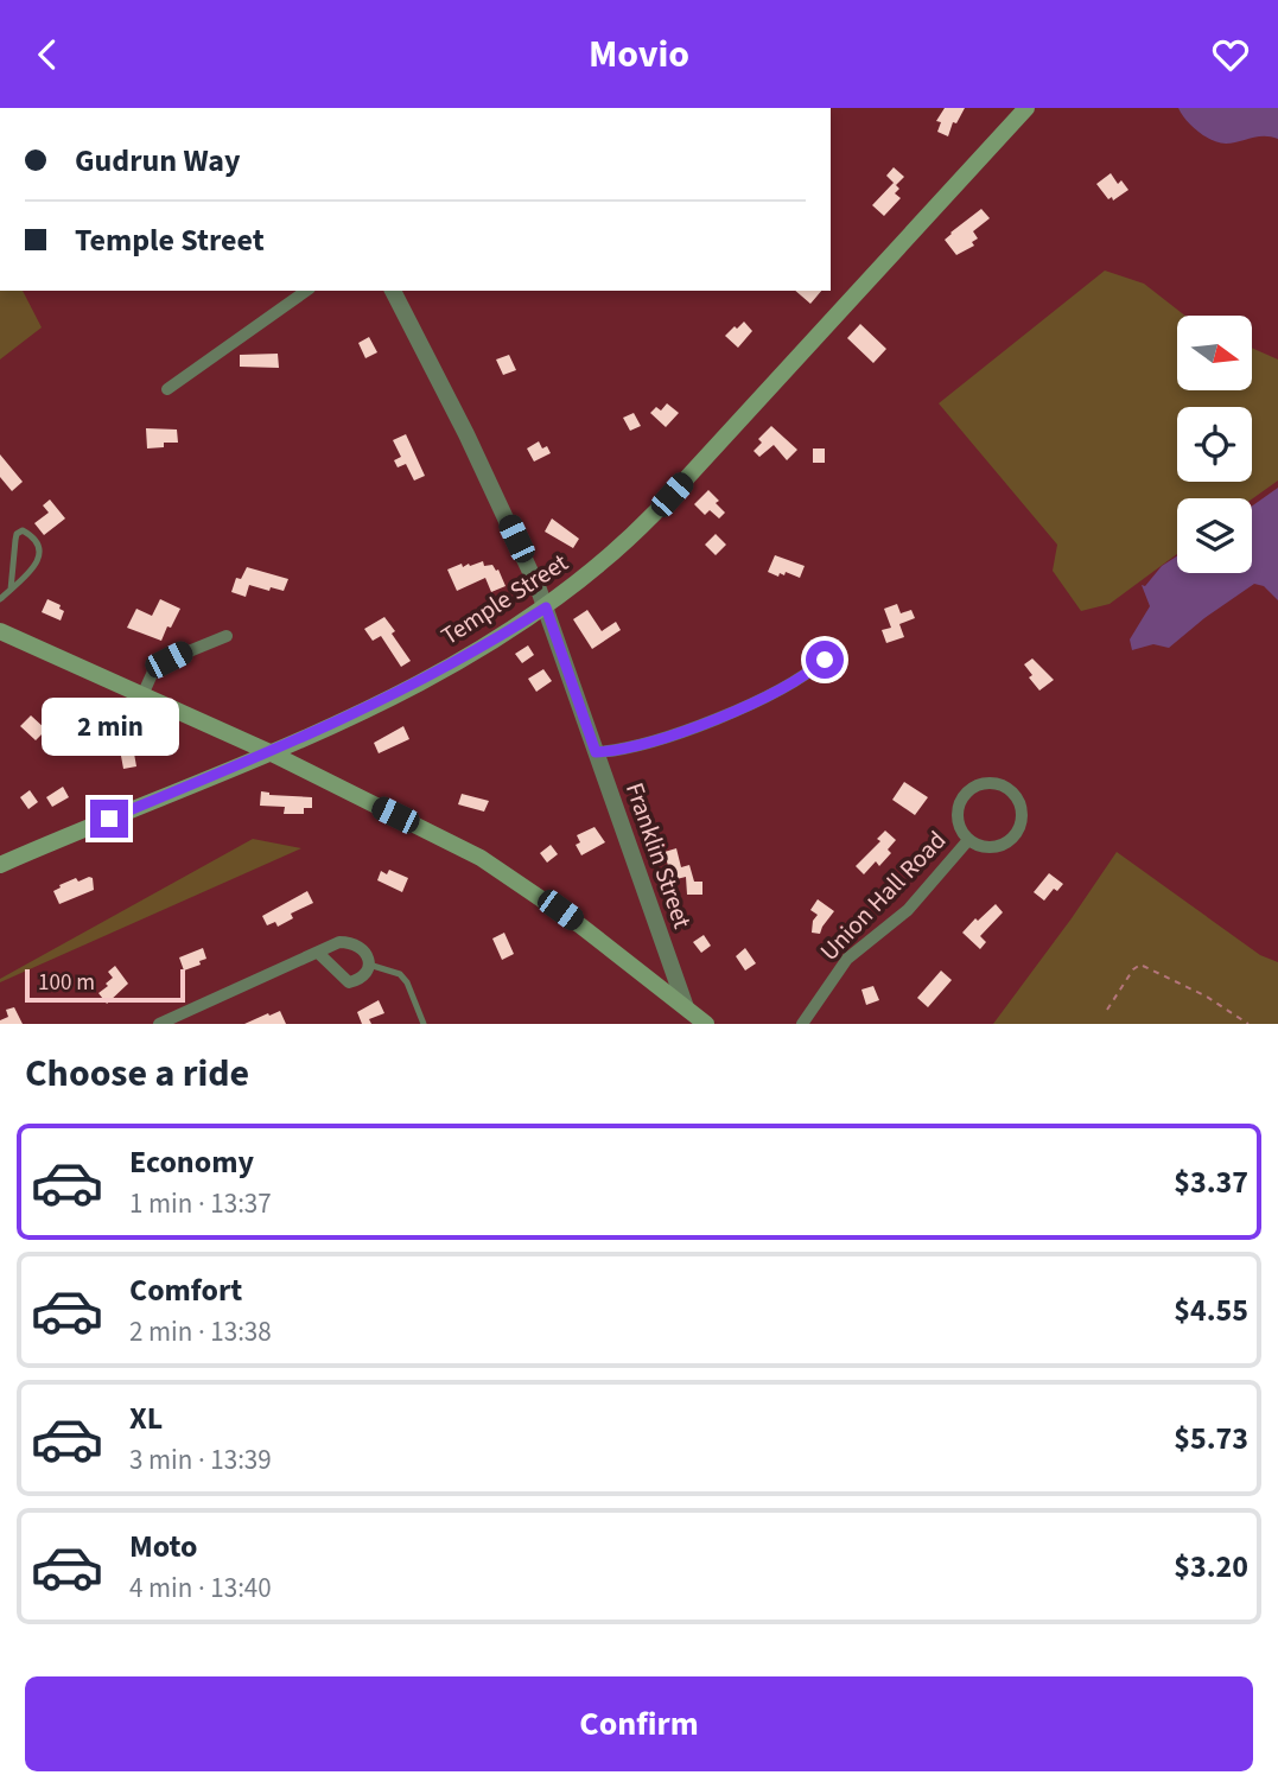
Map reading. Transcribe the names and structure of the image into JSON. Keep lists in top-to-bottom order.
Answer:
{
  "streets": {
    "main road": ["Temple Street"],
    "street": ["Franklin Street", "Union Hall Road"]
  },
  "crossings": [
    ["Temple Street", "Franklin Street"]
  ],
  "scale_bar": "100 m",
  "north": "right",
  "page": {
    "header": "Movio",
    "banner": ["Gudrun Way", "Temple Street"],
    "bubble": "2 min",
    "scale": "100 m",
    "heading": "Choose a ride",
    "list": [
      {
        "name": "Economy",
        "note": "1 min · 13:37",
        "value": "$3.37"
      },
      {
        "name": "Comfort",
        "note": "2 min · 13:38",
        "value": "$4.55"
      },
      {
        "name": "XL",
        "note": "3 min · 13:39",
        "value": "$5.73"
      },
      {
        "name": "Moto",
        "note": "4 min · 13:40",
        "value": "$3.20"
      }
    ],
    "buttons": "Confirm"
  }
}
